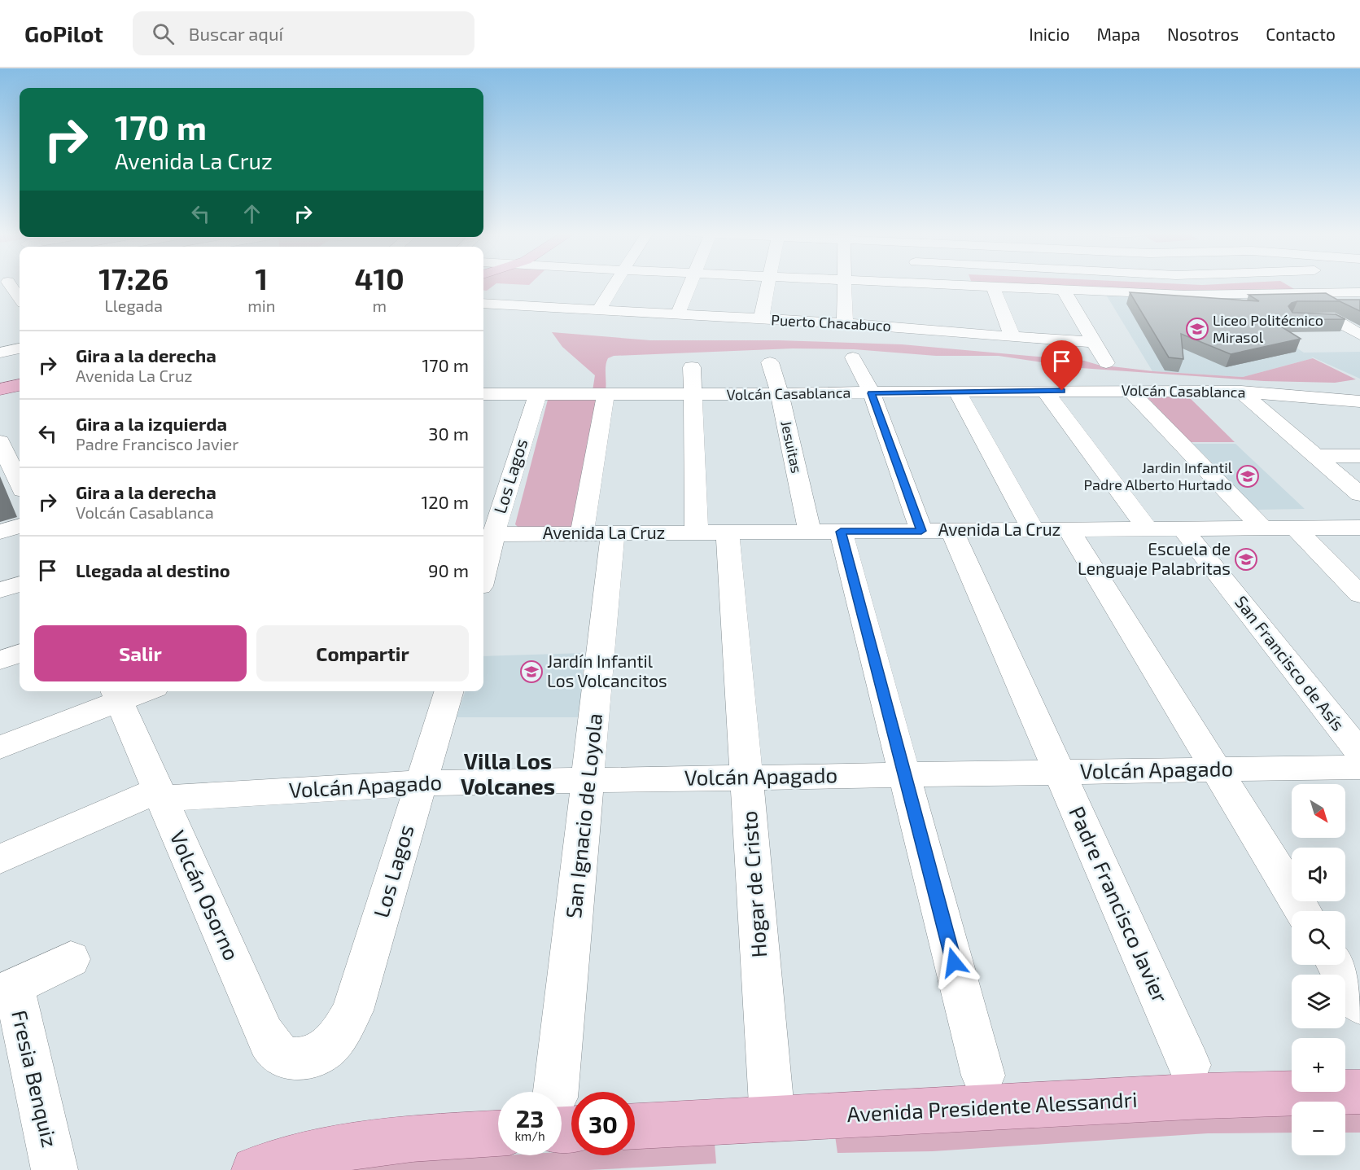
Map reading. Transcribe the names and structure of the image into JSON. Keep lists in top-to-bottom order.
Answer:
{
  "streets": {
    "main road": ["Avenida Presidente Alessandri"],
    "street": [
      "Puerto Chacabuco",
      "Volcán Casablanca",
      "Jesuitas",
      "Los Lagos",
      "Avenida La Cruz",
      "San Francisco de Asís",
      "Volcán Apagado",
      "San Ignacio de Loyola",
      "Hogar de Cristo",
      "Volcán Osorno",
      "Padre Francisco Javier",
      "Fresia Benquiz"
    ]
  },
  "crossings": [
    ["Volcán Casablanca", "Jesuitas"],
    ["Volcán Casablanca", "Los Lagos"],
    ["Volcán Casablanca", "San Ignacio de Loyola"],
    ["Volcán Casablanca", "Hogar de Cristo"],
    ["Volcán Casablanca", "Padre Francisco Javier"],
    ["Jesuitas", "Avenida La Cruz"],
    ["Jesuitas", "Volcán Apagado"],
    ["Los Lagos", "Avenida La Cruz"],
    ["Los Lagos", "Volcán Apagado"],
    ["Los Lagos", "Volcán Osorno"],
    ["Avenida La Cruz", "San Francisco de Asís"],
    ["Avenida La Cruz", "San Ignacio de Loyola"],
    ["Avenida La Cruz", "Hogar de Cristo"],
    ["Avenida La Cruz", "Padre Francisco Javier"],
    ["Volcán Apagado", "San Ignacio de Loyola"],
    ["Volcán Apagado", "Hogar de Cristo"],
    ["Volcán Apagado", "Volcán Osorno"],
    ["Volcán Apagado", "Padre Francisco Javier"],
    ["Hogar de Cristo", "Avenida Presidente Alessandri"]
  ],
  "districts": ["Villa Los Volcanes"],
  "places": {
    "school or university": [
      "Liceo Politécnico Mirasol",
      "Jardin Infantil Padre Alberto Hurtado",
      "Escuela de Lenguaje Palabritas",
      "Jardín Infantil Los Volcancitos"
    ]
  },
  "north": "bottom right",
  "page": {
    "header": "GoPilot",
    "search": "Buscar aquí",
    "nav": [
      "Inicio",
      "Mapa",
      "Nosotros",
      "Contacto"
    ],
    "turn": ["170 m", "Avenida La Cruz"],
    "eta": [
      "17:26",
      "Llegada",
      "1",
      "min",
      "410",
      "m"
    ],
    "list": [
      {
        "name": "Gira a la derecha",
        "note": "Avenida La Cruz",
        "value": "170 m"
      },
      {
        "name": "Gira a la izquierda",
        "note": "Padre Francisco Javier",
        "value": "30 m"
      },
      {
        "name": "Gira a la derecha",
        "note": "Volcán Casablanca",
        "value": "120 m"
      },
      {
        "name": "Llegada al destino",
        "value": "90 m"
      }
    ],
    "buttons": ["Salir", "Compartir"],
    "map_buttons": ["+", "−"],
    "speed": "23 km/h",
    "limit": "30"
  }
}
